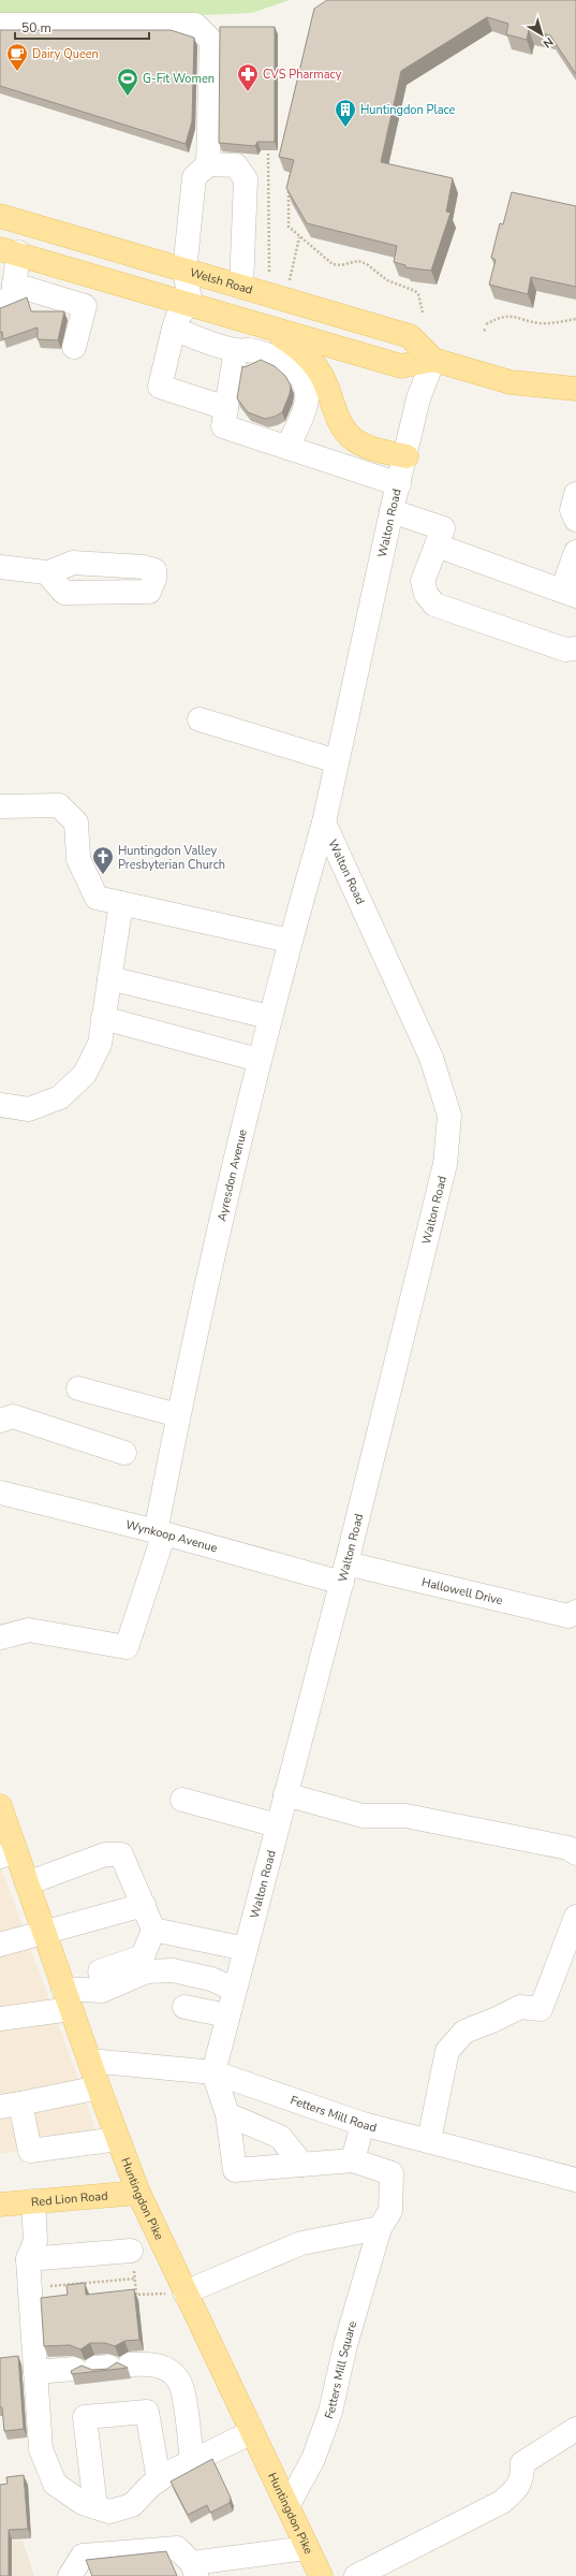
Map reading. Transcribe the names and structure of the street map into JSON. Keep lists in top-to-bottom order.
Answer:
{
  "streets": {
    "main road": ["Welsh Road", "Red Lion Road", "Huntingdon Pike"],
    "street": [
      "Walton Road",
      "Ayresdon Avenue",
      "Wynkoop Avenue",
      "Hallowell Drive",
      "Fetters Mill Road",
      "Fetters Mill Square"
    ]
  },
  "crossings": [
    ["Welsh Road", "Walton Road"],
    ["Walton Road", "Ayresdon Avenue"],
    ["Walton Road", "Wynkoop Avenue"],
    ["Walton Road", "Hallowell Drive"],
    ["Walton Road", "Fetters Mill Road"],
    ["Ayresdon Avenue", "Wynkoop Avenue"],
    ["Wynkoop Avenue", "Hallowell Drive"],
    ["Fetters Mill Road", "Huntingdon Pike"],
    ["Red Lion Road", "Huntingdon Pike"],
    ["Huntingdon Pike", "Fetters Mill Square"]
  ],
  "places": {
    "cafe": ["Dairy Queen"],
    "pharmacy": ["CVS Pharmacy"],
    "sports": ["G-Fit Women"],
    "building": ["Huntingdon Place"],
    "church": ["Huntingdon Valley Presbyterian Church"]
  },
  "scale_bar": "50 m",
  "north": "bottom right"
}
